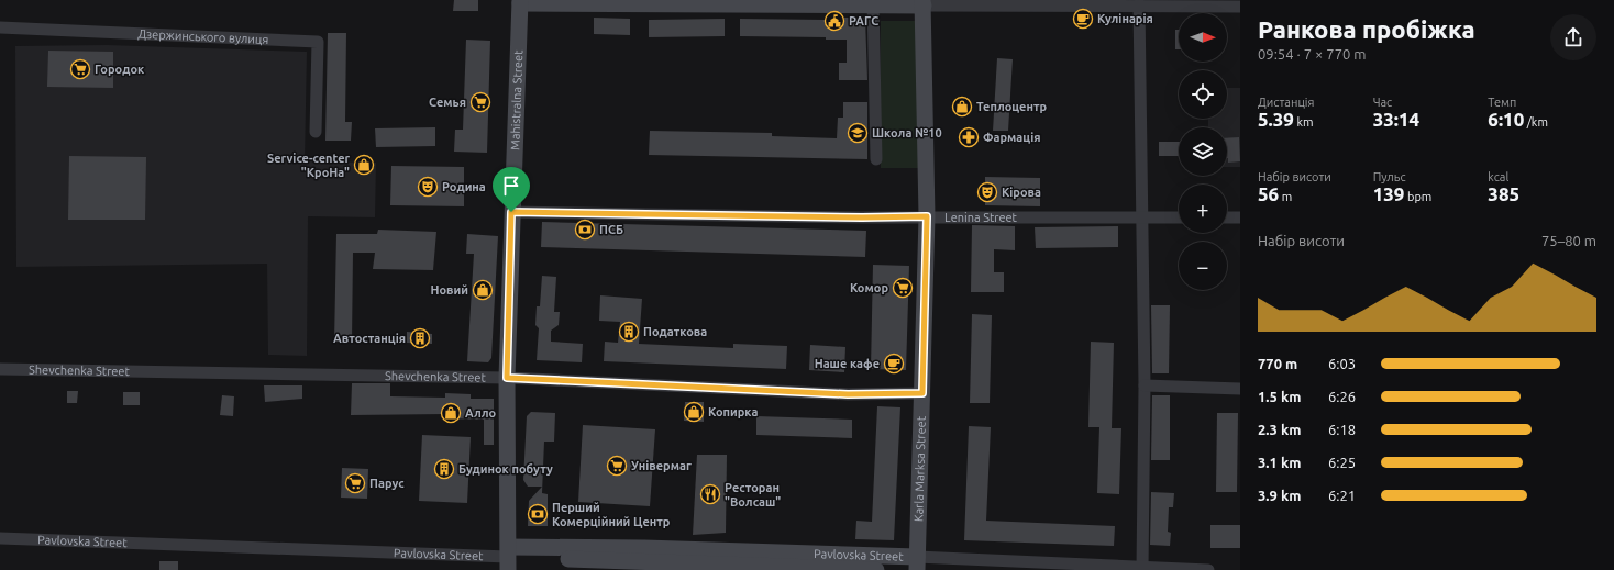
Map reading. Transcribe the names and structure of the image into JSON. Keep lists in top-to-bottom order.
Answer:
{
  "streets": {
    "street": [
      "Дзержинського вулиця",
      "Mahistralna Street",
      "Lenina Street",
      "Shevchenka Street",
      "Karla Marksa Street",
      "Pavlovska Street"
    ]
  },
  "crossings": [
    ["Mahistralna Street", "Lenina Street"],
    ["Mahistralna Street", "Shevchenka Street"],
    ["Mahistralna Street", "Pavlovska Street"],
    ["Lenina Street", "Karla Marksa Street"],
    ["Shevchenka Street", "Karla Marksa Street"],
    ["Karla Marksa Street", "Pavlovska Street"]
  ],
  "places": {
    "cafe": ["Кулінарія", "Наше кафе"],
    "public building": ["РАГС"],
    "supermarket": [
      "Городок",
      "Семья",
      "Комор",
      "Універмаг",
      "Парус"
    ],
    "shop": [
      "Теплоцентр",
      "Service-center \"KpoHa\"",
      "Новий",
      "Копирка",
      "Алло"
    ],
    "school or university": ["Школа №10"],
    "pharmacy": ["Фармація"],
    "theatre": ["Родина", "Кірова"],
    "bank": ["ПСБ", "Перший Комерційний Центр"],
    "building": ["Податкова", "Автостанція", "Будинок побуту"],
    "restaurant": ["Ресторан \"Волсаш\""]
  },
  "north": "right",
  "page": {
    "heading": ["Ранкова пробіжка", "09:54 · 7 × 770 m"],
    "map_buttons": ["+", "−"],
    "stats": [
      ["Дистанція", "5.39 km"],
      ["Час", "33:14"],
      ["Темп", "6:10 /km"],
      ["Набір висоти", "56 m"],
      ["Пульс", "139 bpm"],
      ["kcal", "385"]
    ],
    "chart": ["Набір висоти", "75–80 m"],
    "list": [
      {
        "name": "770 m",
        "note": "6:03"
      },
      {
        "name": "1.5 km",
        "note": "6:26"
      },
      {
        "name": "2.3 km",
        "note": "6:18"
      },
      {
        "name": "3.1 km",
        "note": "6:25"
      },
      {
        "name": "3.9 km",
        "note": "6:21"
      }
    ]
  }
}
